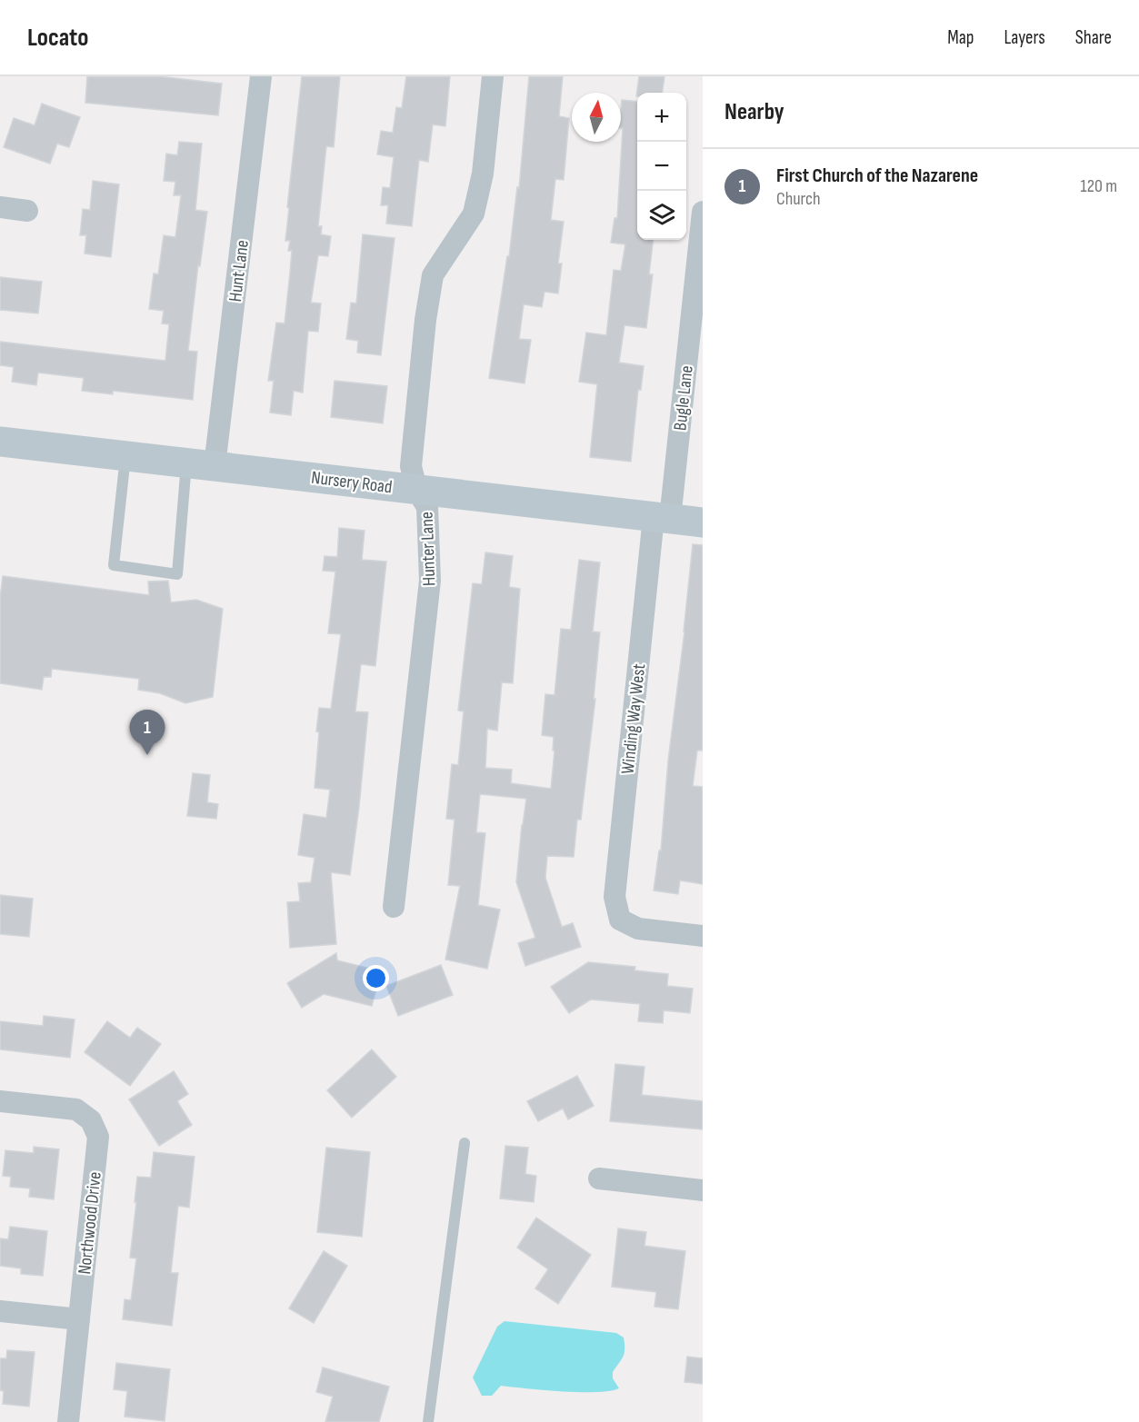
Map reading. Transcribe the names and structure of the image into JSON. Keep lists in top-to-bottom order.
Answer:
{
  "streets": {
    "street": [
      "Hunt Lane",
      "Bugle Lane",
      "Nursery Road",
      "Hunter Lane",
      "Winding Way West",
      "Northwood Drive"
    ]
  },
  "crossings": [
    ["Hunt Lane", "Nursery Road"],
    ["Bugle Lane", "Nursery Road"],
    ["Bugle Lane", "Winding Way West"],
    ["Nursery Road", "Hunter Lane"],
    ["Nursery Road", "Winding Way West"]
  ],
  "north": "top",
  "page": {
    "header": "Locato",
    "nav": ["Map", "Layers", "Share"],
    "heading": "Nearby",
    "map_buttons": ["+", "−"],
    "list": [
      {
        "mark": "1",
        "name": "First Church of the Nazarene",
        "note": "Church",
        "value": "120 m"
      }
    ],
    "pins": "1"
  }
}
